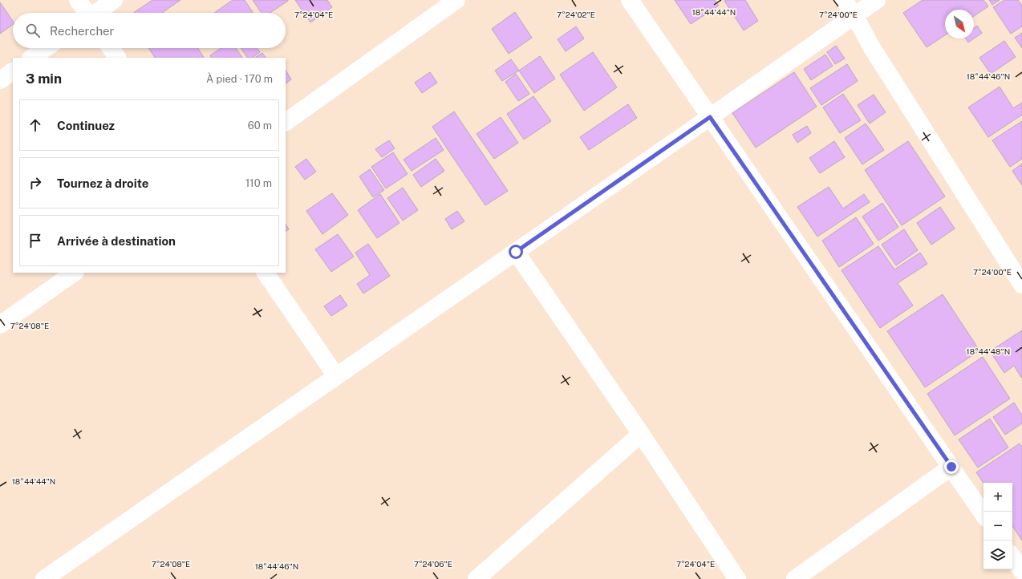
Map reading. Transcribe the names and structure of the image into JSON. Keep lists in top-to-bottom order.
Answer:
{
  "north": "bottom right",
  "page": {
    "search": "Rechercher",
    "heading": ["3 min", "À pied · 170 m"],
    "list": [
      ["Continuez", "60 m"],
      ["Tournez à droite", "110 m"],
      "Arrivée à destination"
    ],
    "map_buttons": ["+", "−"]
  },
  "coordinates": [
    "18°44'44\"N",
    "7°24'02\"E",
    "7°24'04\"E",
    "7°24'00\"E",
    "18°44'46\"N",
    "7°24'08\"E",
    "18°44'48\"N",
    "7°24'06\"E"
  ]
}
